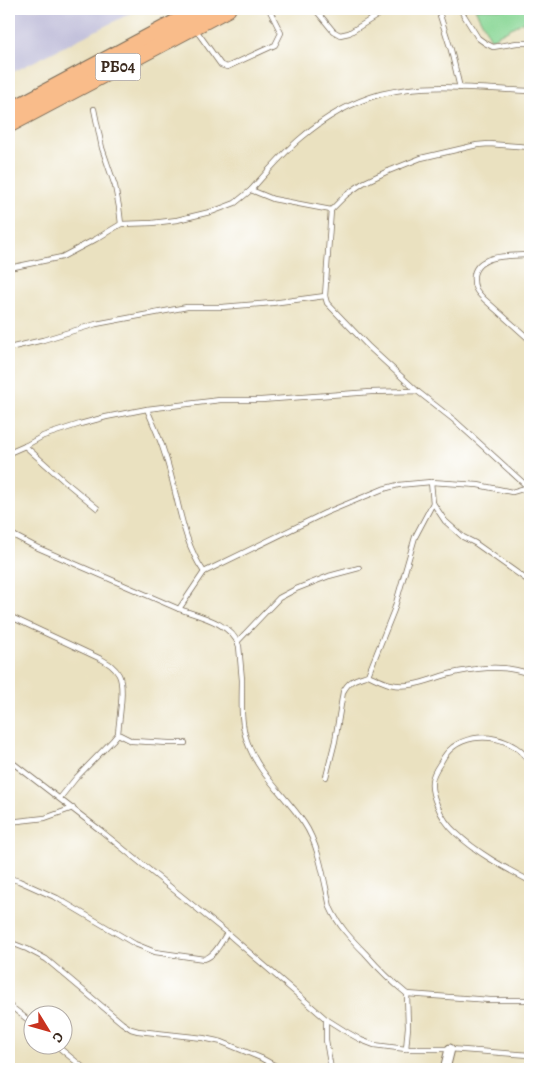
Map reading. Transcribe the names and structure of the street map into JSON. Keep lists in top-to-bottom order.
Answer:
{
  "streets": {
    "highway": ["РБ04"]
  },
  "north": "bottom right"
}
